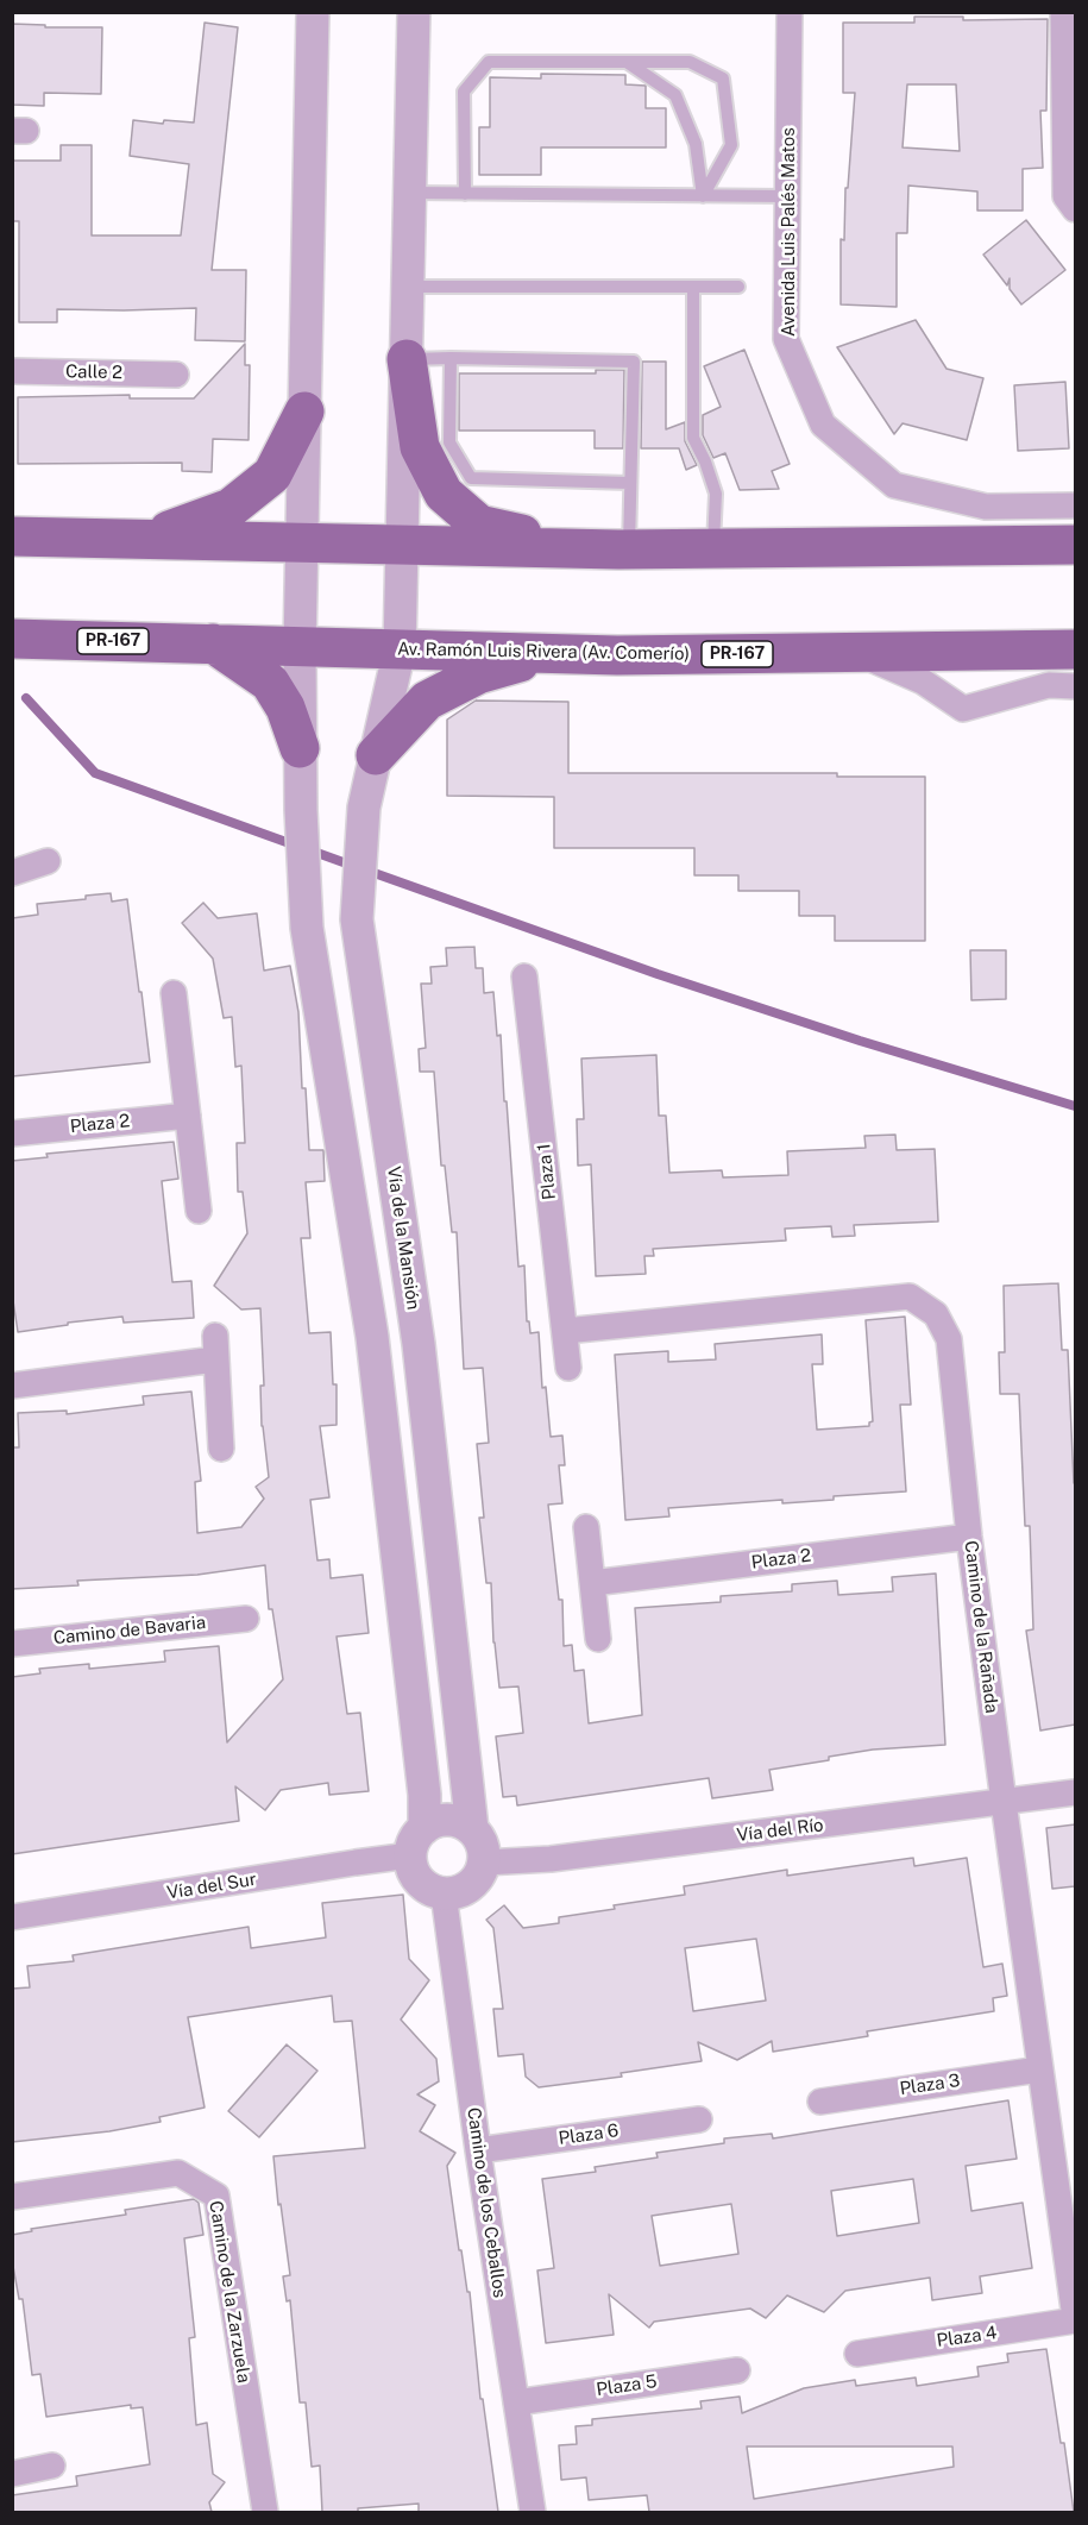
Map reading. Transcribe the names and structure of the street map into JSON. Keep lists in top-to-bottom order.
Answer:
{
  "streets": {
    "main road": ["PR-167", "Av. Ramón Luis Rivera (Av. Comerío)"],
    "street": [
      "Avenida Luis Palés Matos",
      "Calle 2",
      "Plaza 2",
      "Plaza 1",
      "Vía de la Mansión",
      "Camino de la Rañada",
      "Camino de Bavaria",
      "Vía del Río",
      "Vía del Sur",
      "Plaza 3",
      "Plaza 6",
      "Camino de los Ceballos",
      "Camino de la Zarzuela",
      "Plaza 4",
      "Plaza 5"
    ]
  },
  "crossings": [
    ["Av. Ramón Luis Rivera (Av. Comerío)", "Vía de la Mansión"],
    ["Plaza 2", "Camino de la Rañada"],
    ["Plaza 1", "Camino de la Rañada"],
    ["Vía de la Mansión", "Vía del Río"],
    ["Vía de la Mansión", "Vía del Sur"],
    ["Vía de la Mansión", "Camino de los Ceballos"],
    ["Camino de la Rañada", "Vía del Río"],
    ["Camino de la Rañada", "Plaza 3"],
    ["Camino de la Rañada", "Plaza 4"],
    ["Vía del Río", "Vía del Sur"],
    ["Vía del Río", "Camino de los Ceballos"],
    ["Vía del Sur", "Camino de los Ceballos"],
    ["Plaza 6", "Camino de los Ceballos"],
    ["Camino de los Ceballos", "Plaza 5"]
  ]
}
